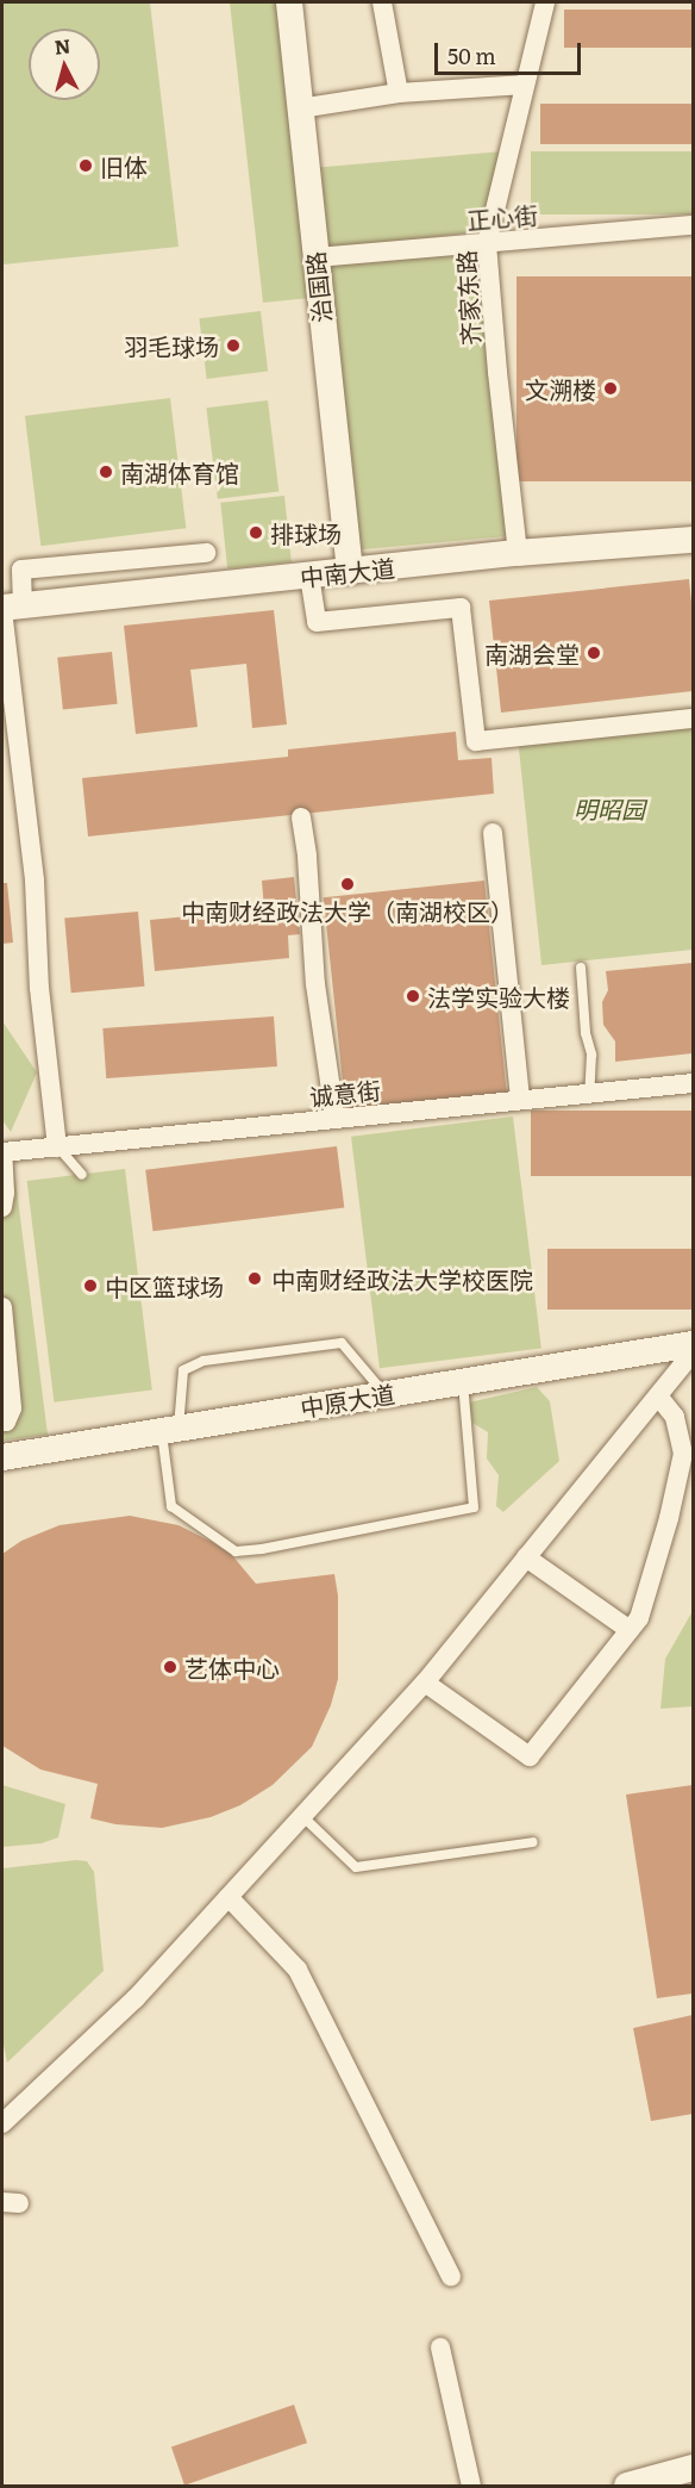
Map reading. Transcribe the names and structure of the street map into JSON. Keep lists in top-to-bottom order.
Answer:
{
  "streets": {
    "main road": ["治国路", "中南大道", "中原大道"],
    "street": ["正心街", "齐家东路", "诚意街"]
  },
  "crossings": [
    ["正心街", "治国路"],
    ["正心街", "齐家东路"],
    ["治国路", "中南大道"],
    ["齐家东路", "中南大道"]
  ],
  "parks": ["明昭园"],
  "places": [
    "旧体",
    "羽毛球场",
    "文溯楼",
    "南湖体育馆",
    "排球场",
    "南湖会堂",
    "中南财经政法大学（南湖校区）",
    "法学实验大楼",
    "中南财经政法大学校医院",
    "中区篮球场",
    "艺体中心"
  ],
  "scale_bar": "50 m",
  "north": "top"
}
